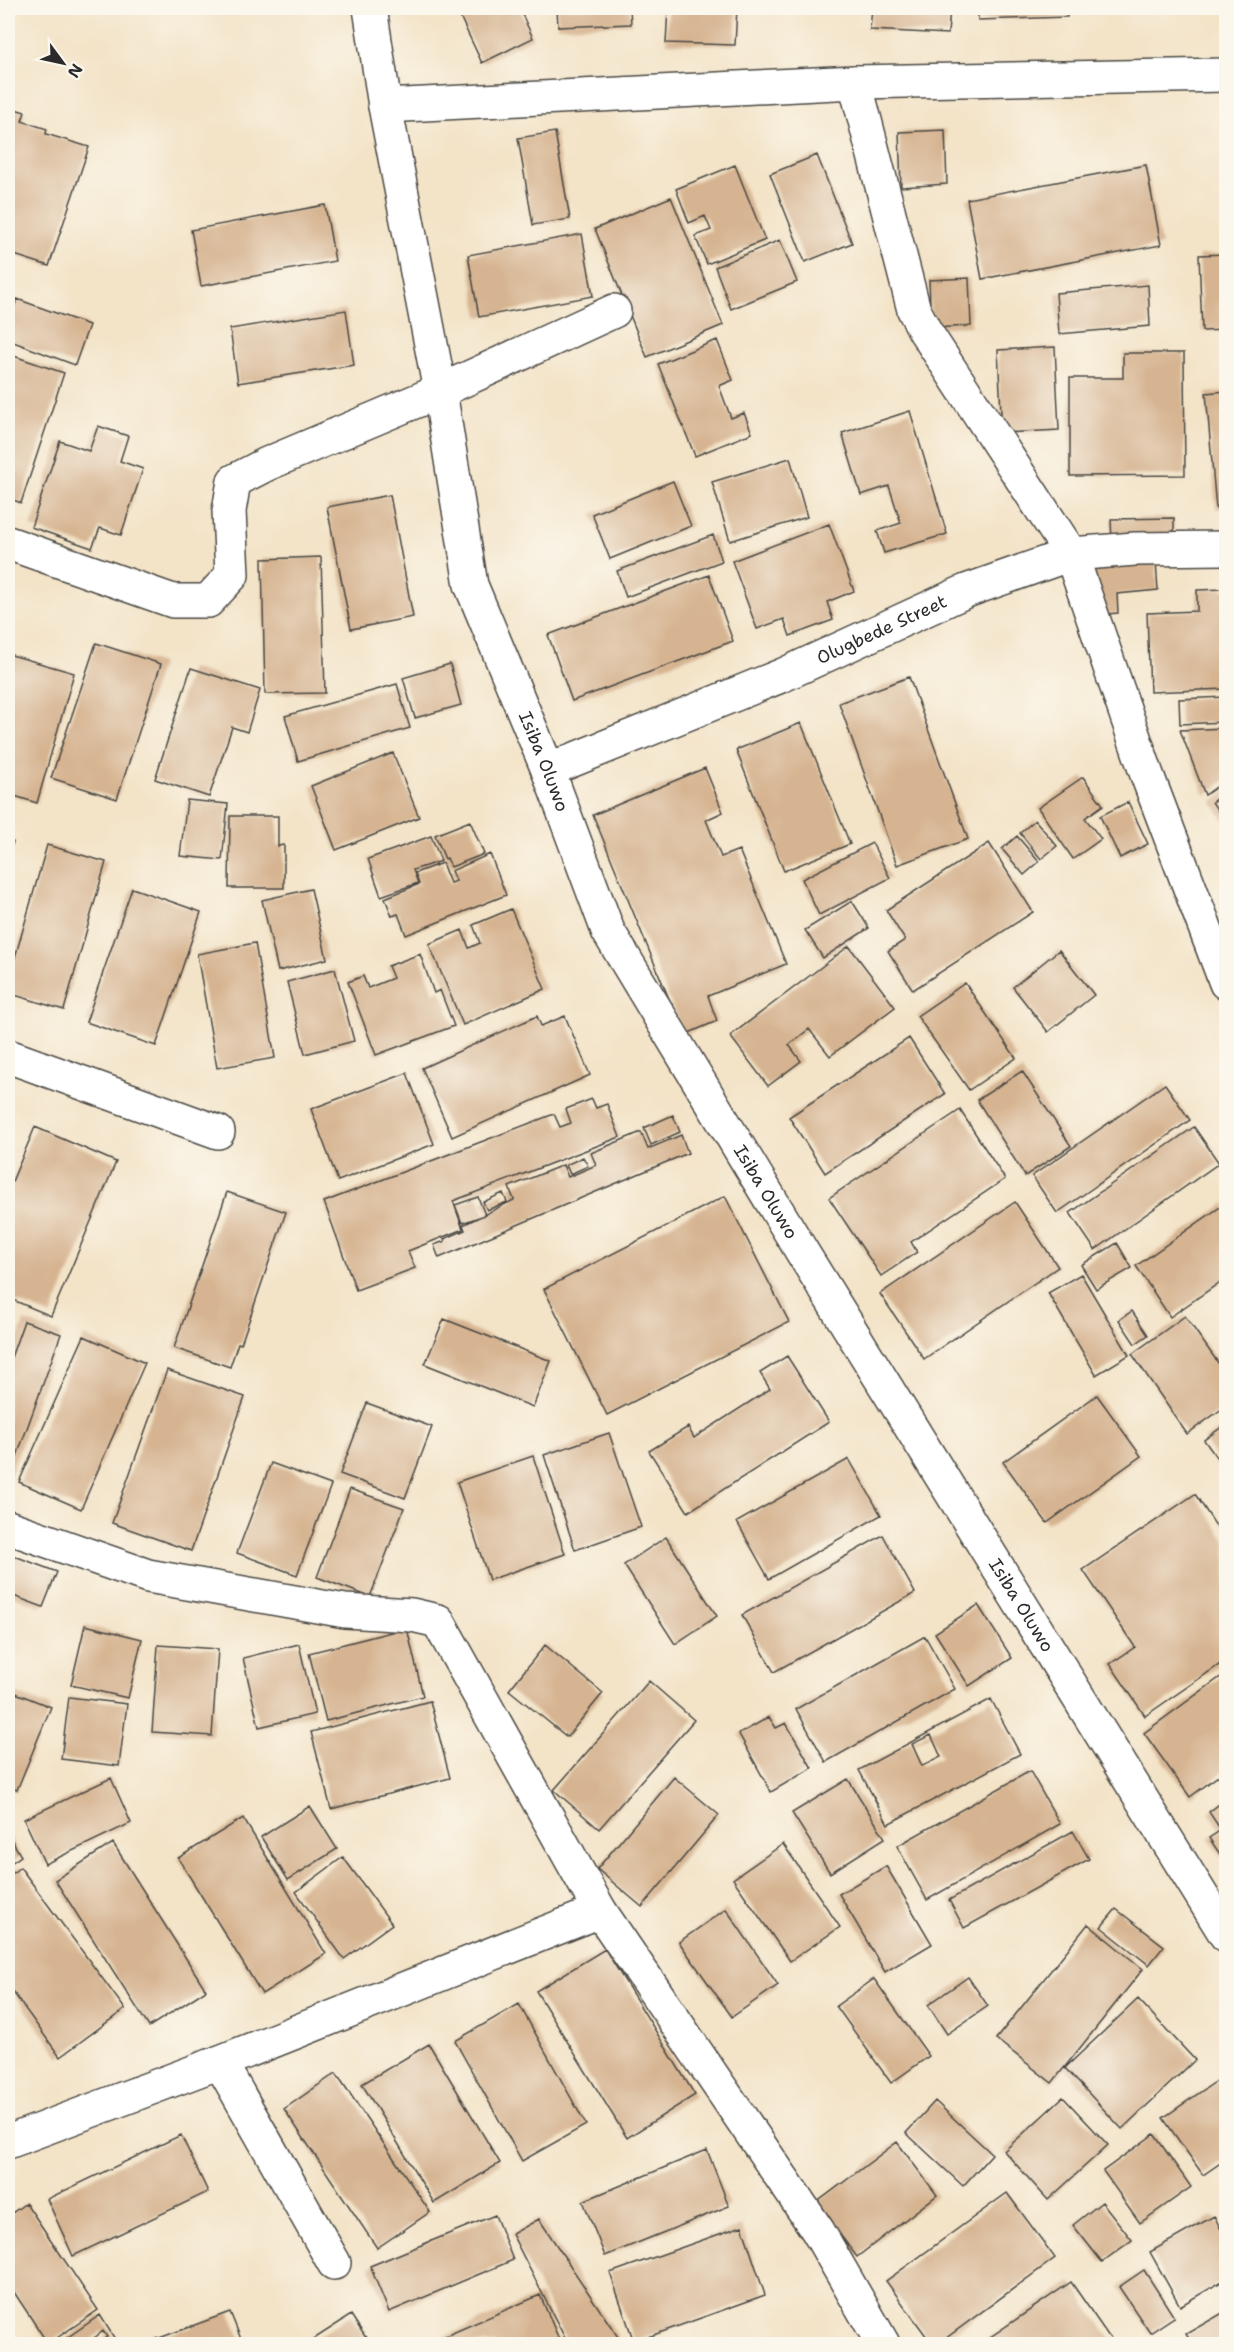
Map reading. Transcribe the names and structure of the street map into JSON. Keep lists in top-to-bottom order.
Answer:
{
  "streets": {
    "street": ["Olugbede Street", "Isiba Oluwo"]
  },
  "crossings": [
    ["Olugbede Street", "Isiba Oluwo"]
  ],
  "north": "bottom right"
}
